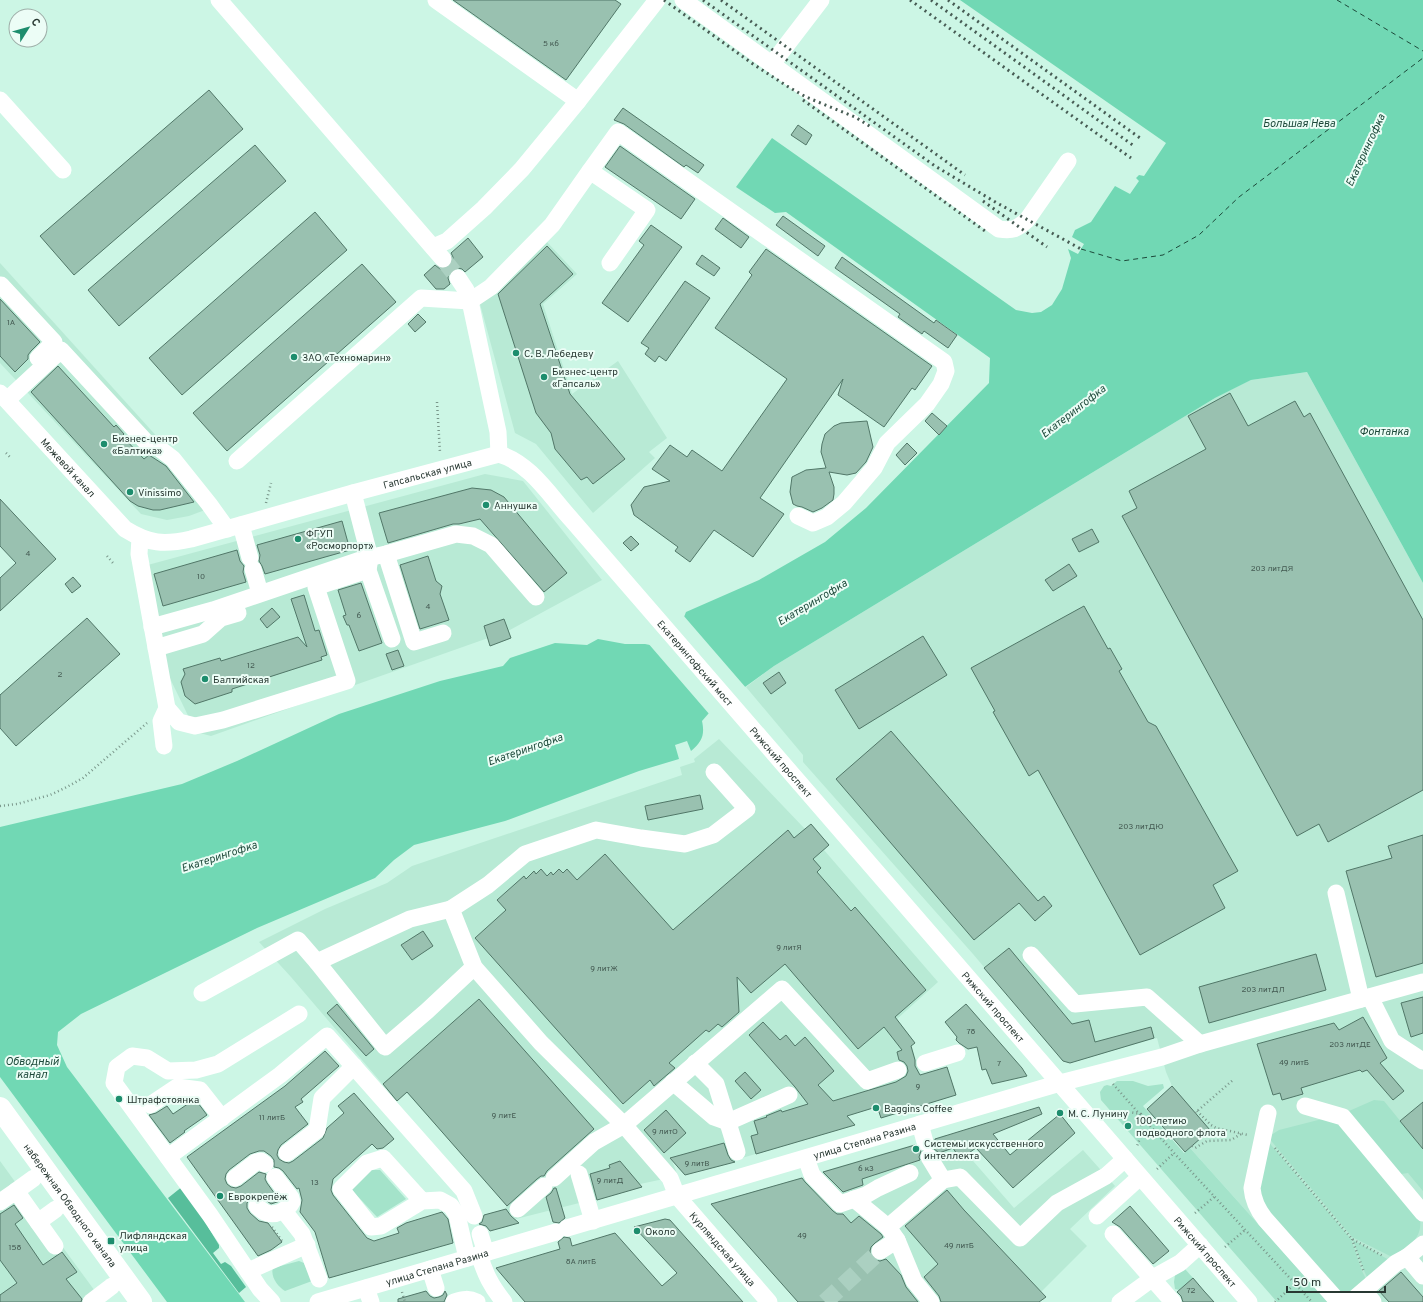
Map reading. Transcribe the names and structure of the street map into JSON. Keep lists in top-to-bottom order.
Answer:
{
  "streets": {
    "main road": ["набережная Обводного канала"],
    "street": [
      "Межевой канал",
      "Гапсальская улица",
      "Екатерингофский мост",
      "Рижский проспект",
      "улица Степана Разина",
      "Курляндская улица"
    ]
  },
  "crossings": [
    ["Межевой канал", "Гапсальская улица"],
    ["Гапсальская улица", "Екатерингофский мост"],
    ["Екатерингофский мост", "Рижский проспект"],
    ["Рижский проспект", "улица Степана Разина"],
    ["улица Степана Разина", "Курляндская улица"]
  ],
  "water": [
    "Большая Нева",
    "Екатерингофка",
    "Фонтанка",
    "Обводный канал"
  ],
  "places": {
    "other": [
      "С. В. Лебедеву",
      "ЗАО «Техномарин»",
      "Бизнес-центр «Гапсаль»",
      "Бизнес-центр «Балтика»",
      "Vinissimo",
      "Аннушка",
      "ФГУП «Росморпорт»",
      "Балтийская",
      "Штрафстоянка",
      "Baggins Coffee",
      "М. С. Лунину",
      "100-летию подводного флота",
      "Системы искусственного интеллекта",
      "Еврокрепёж",
      "Около"
    ],
    "transit": ["Лифляндская улица"]
  },
  "house_numbers": [
    "5 к6",
    "1А",
    "4",
    "203 литДЯ",
    "10",
    "4",
    "6",
    "12",
    "2",
    "203 литДЮ",
    "9 литЯ",
    "9 литЖ",
    "203 литДЛ",
    "78",
    "203 литДЕ",
    "49 литБ",
    "7",
    "9",
    "9 литЕ",
    "11 литБ",
    "9 литО",
    "9 литВ",
    "6 к3",
    "9 литД",
    "13",
    "49",
    "49 литБ",
    "158",
    "8А литБ",
    "72"
  ],
  "scale_bar": "50 m",
  "north": "top right"
}
